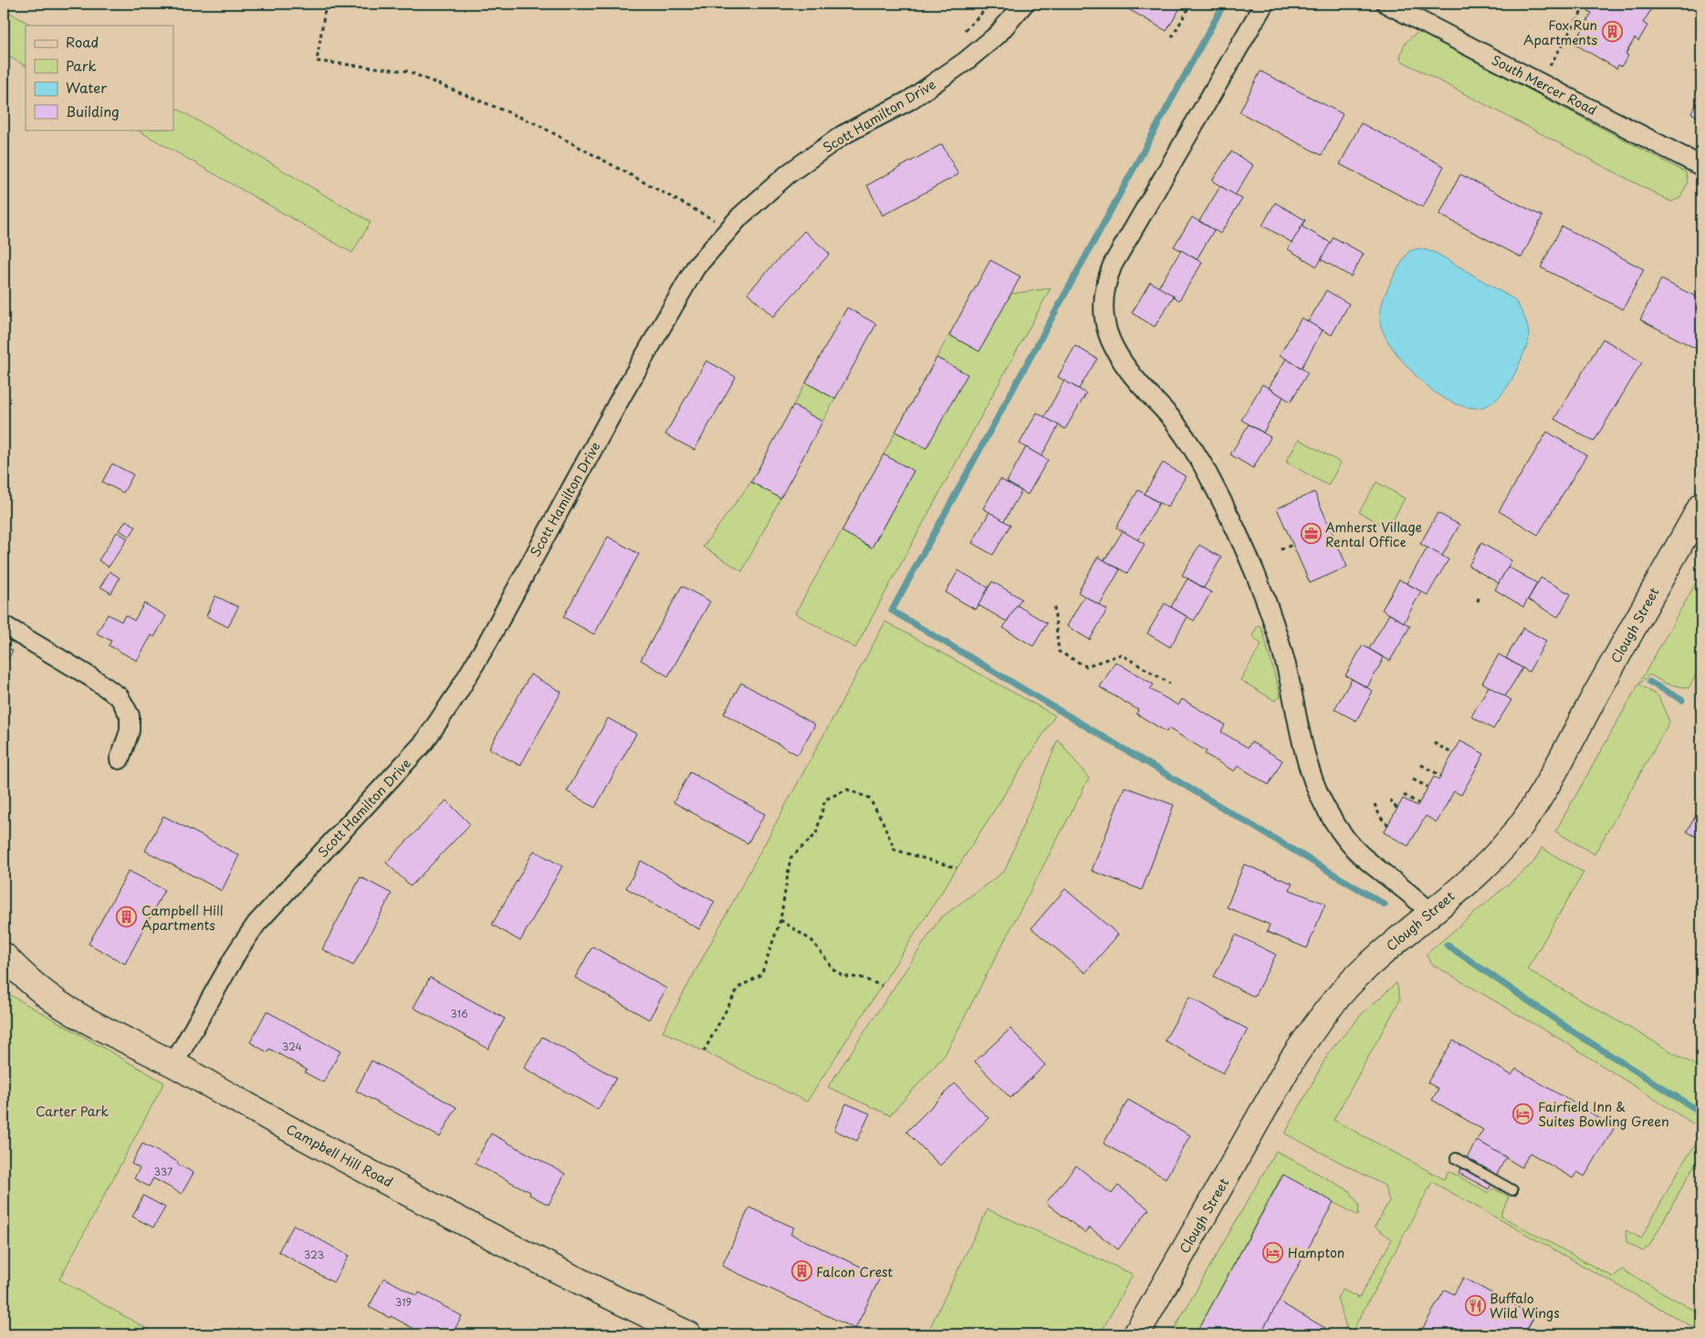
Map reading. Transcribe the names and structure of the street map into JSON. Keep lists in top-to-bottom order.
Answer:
{
  "streets": {
    "street": [
      "South Mercer Road",
      "Scott Hamilton Drive",
      "Clough Street",
      "Campbell Hill Road"
    ]
  },
  "crossings": [
    ["Scott Hamilton Drive", "Campbell Hill Road"]
  ],
  "parks": ["Carter Park"],
  "places": {
    "building": ["Fox Run Apartments", "Campbell Hill Apartments", "Falcon Crest"],
    "office": ["Amherst Village Rental Office"],
    "hotel": ["Fairfield Inn & Suites Bowling Green", "Hampton"],
    "restaurant": ["Buffalo Wild Wings"]
  },
  "house_numbers": [
    "316",
    "324",
    "337",
    "323",
    "319"
  ],
  "legend": [
    "Road",
    "Park",
    "Water",
    "Building"
  ]
}
